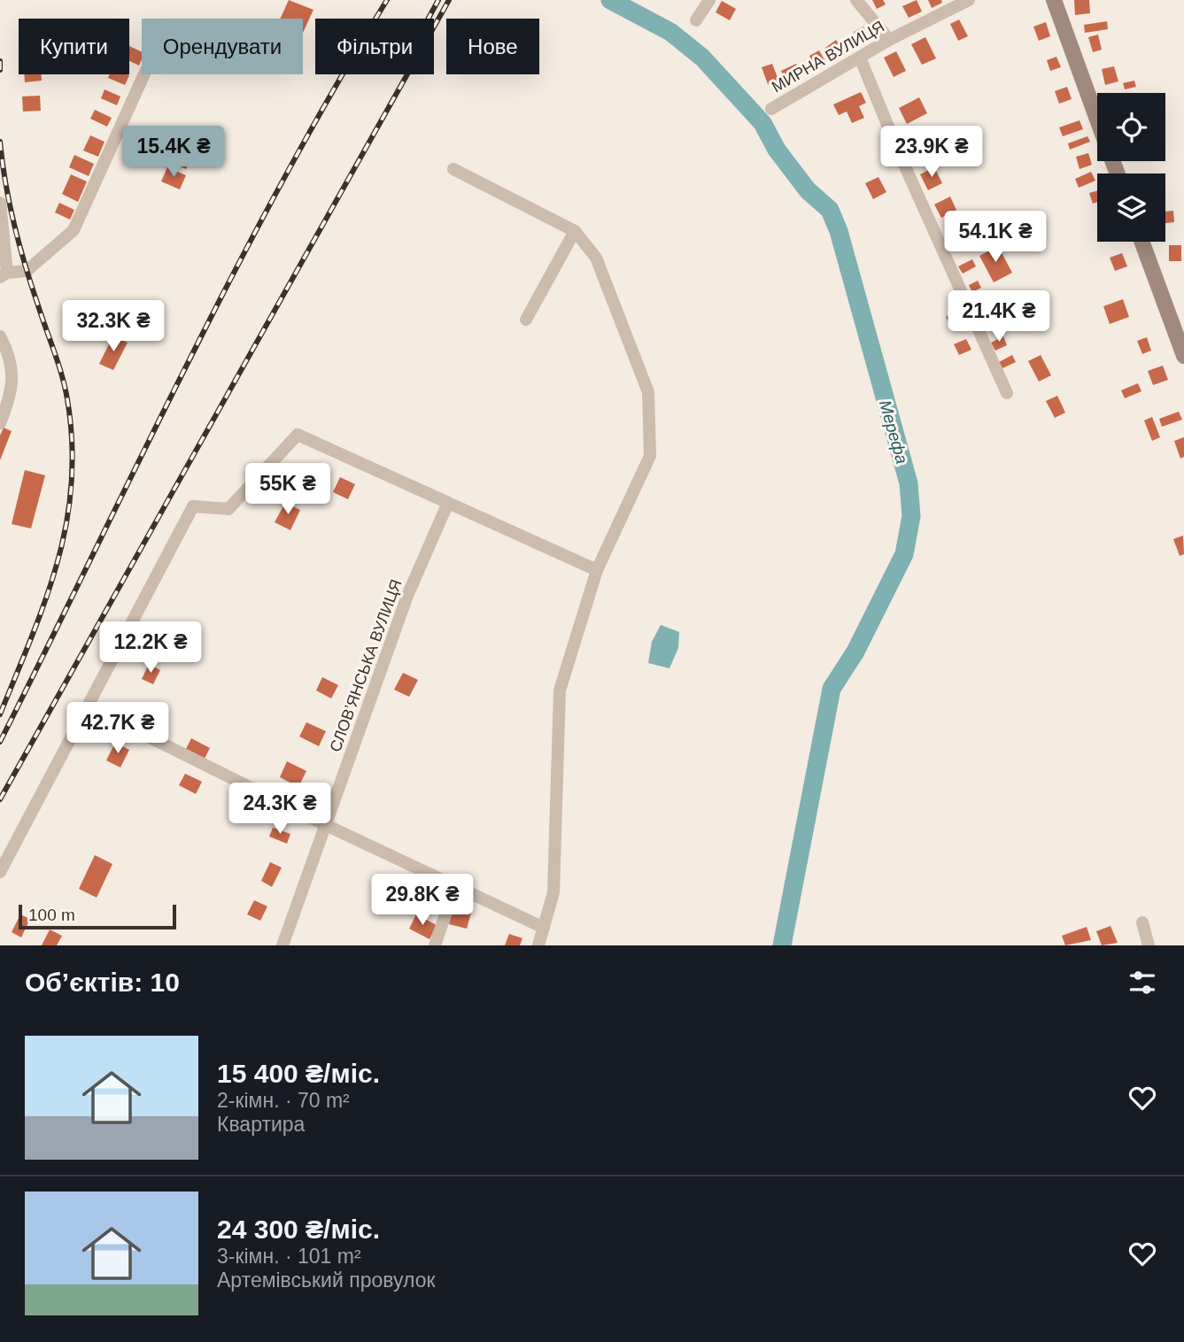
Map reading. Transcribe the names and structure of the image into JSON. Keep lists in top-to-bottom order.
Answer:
{
  "streets": {
    "street": ["МИРНА ВУЛИЦЯ", "СЛОВ’ЯНСЬКА ВУЛИЦЯ"]
  },
  "water": ["Мерефа"],
  "scale_bar": "100 m",
  "page": {
    "chip": [
      "Купити",
      "Орендувати",
      "Фільтри",
      "Нове"
    ],
    "price": [
      "15.4K ₴",
      "23.9K ₴",
      "54.1K ₴",
      "21.4K ₴",
      "32.3K ₴",
      "55K ₴",
      "12.2K ₴",
      "42.7K ₴",
      "24.3K ₴",
      "29.8K ₴"
    ],
    "scale": "100 m",
    "heading": "Об’єктів: 10",
    "list": [
      {
        "name": "15 400 ₴/міс.",
        "note": "2-кімн. · 70 m² · Квартира"
      },
      {
        "name": "24 300 ₴/міс.",
        "note": "3-кімн. · 101 m² · Артемівський провулок"
      }
    ]
  }
}
